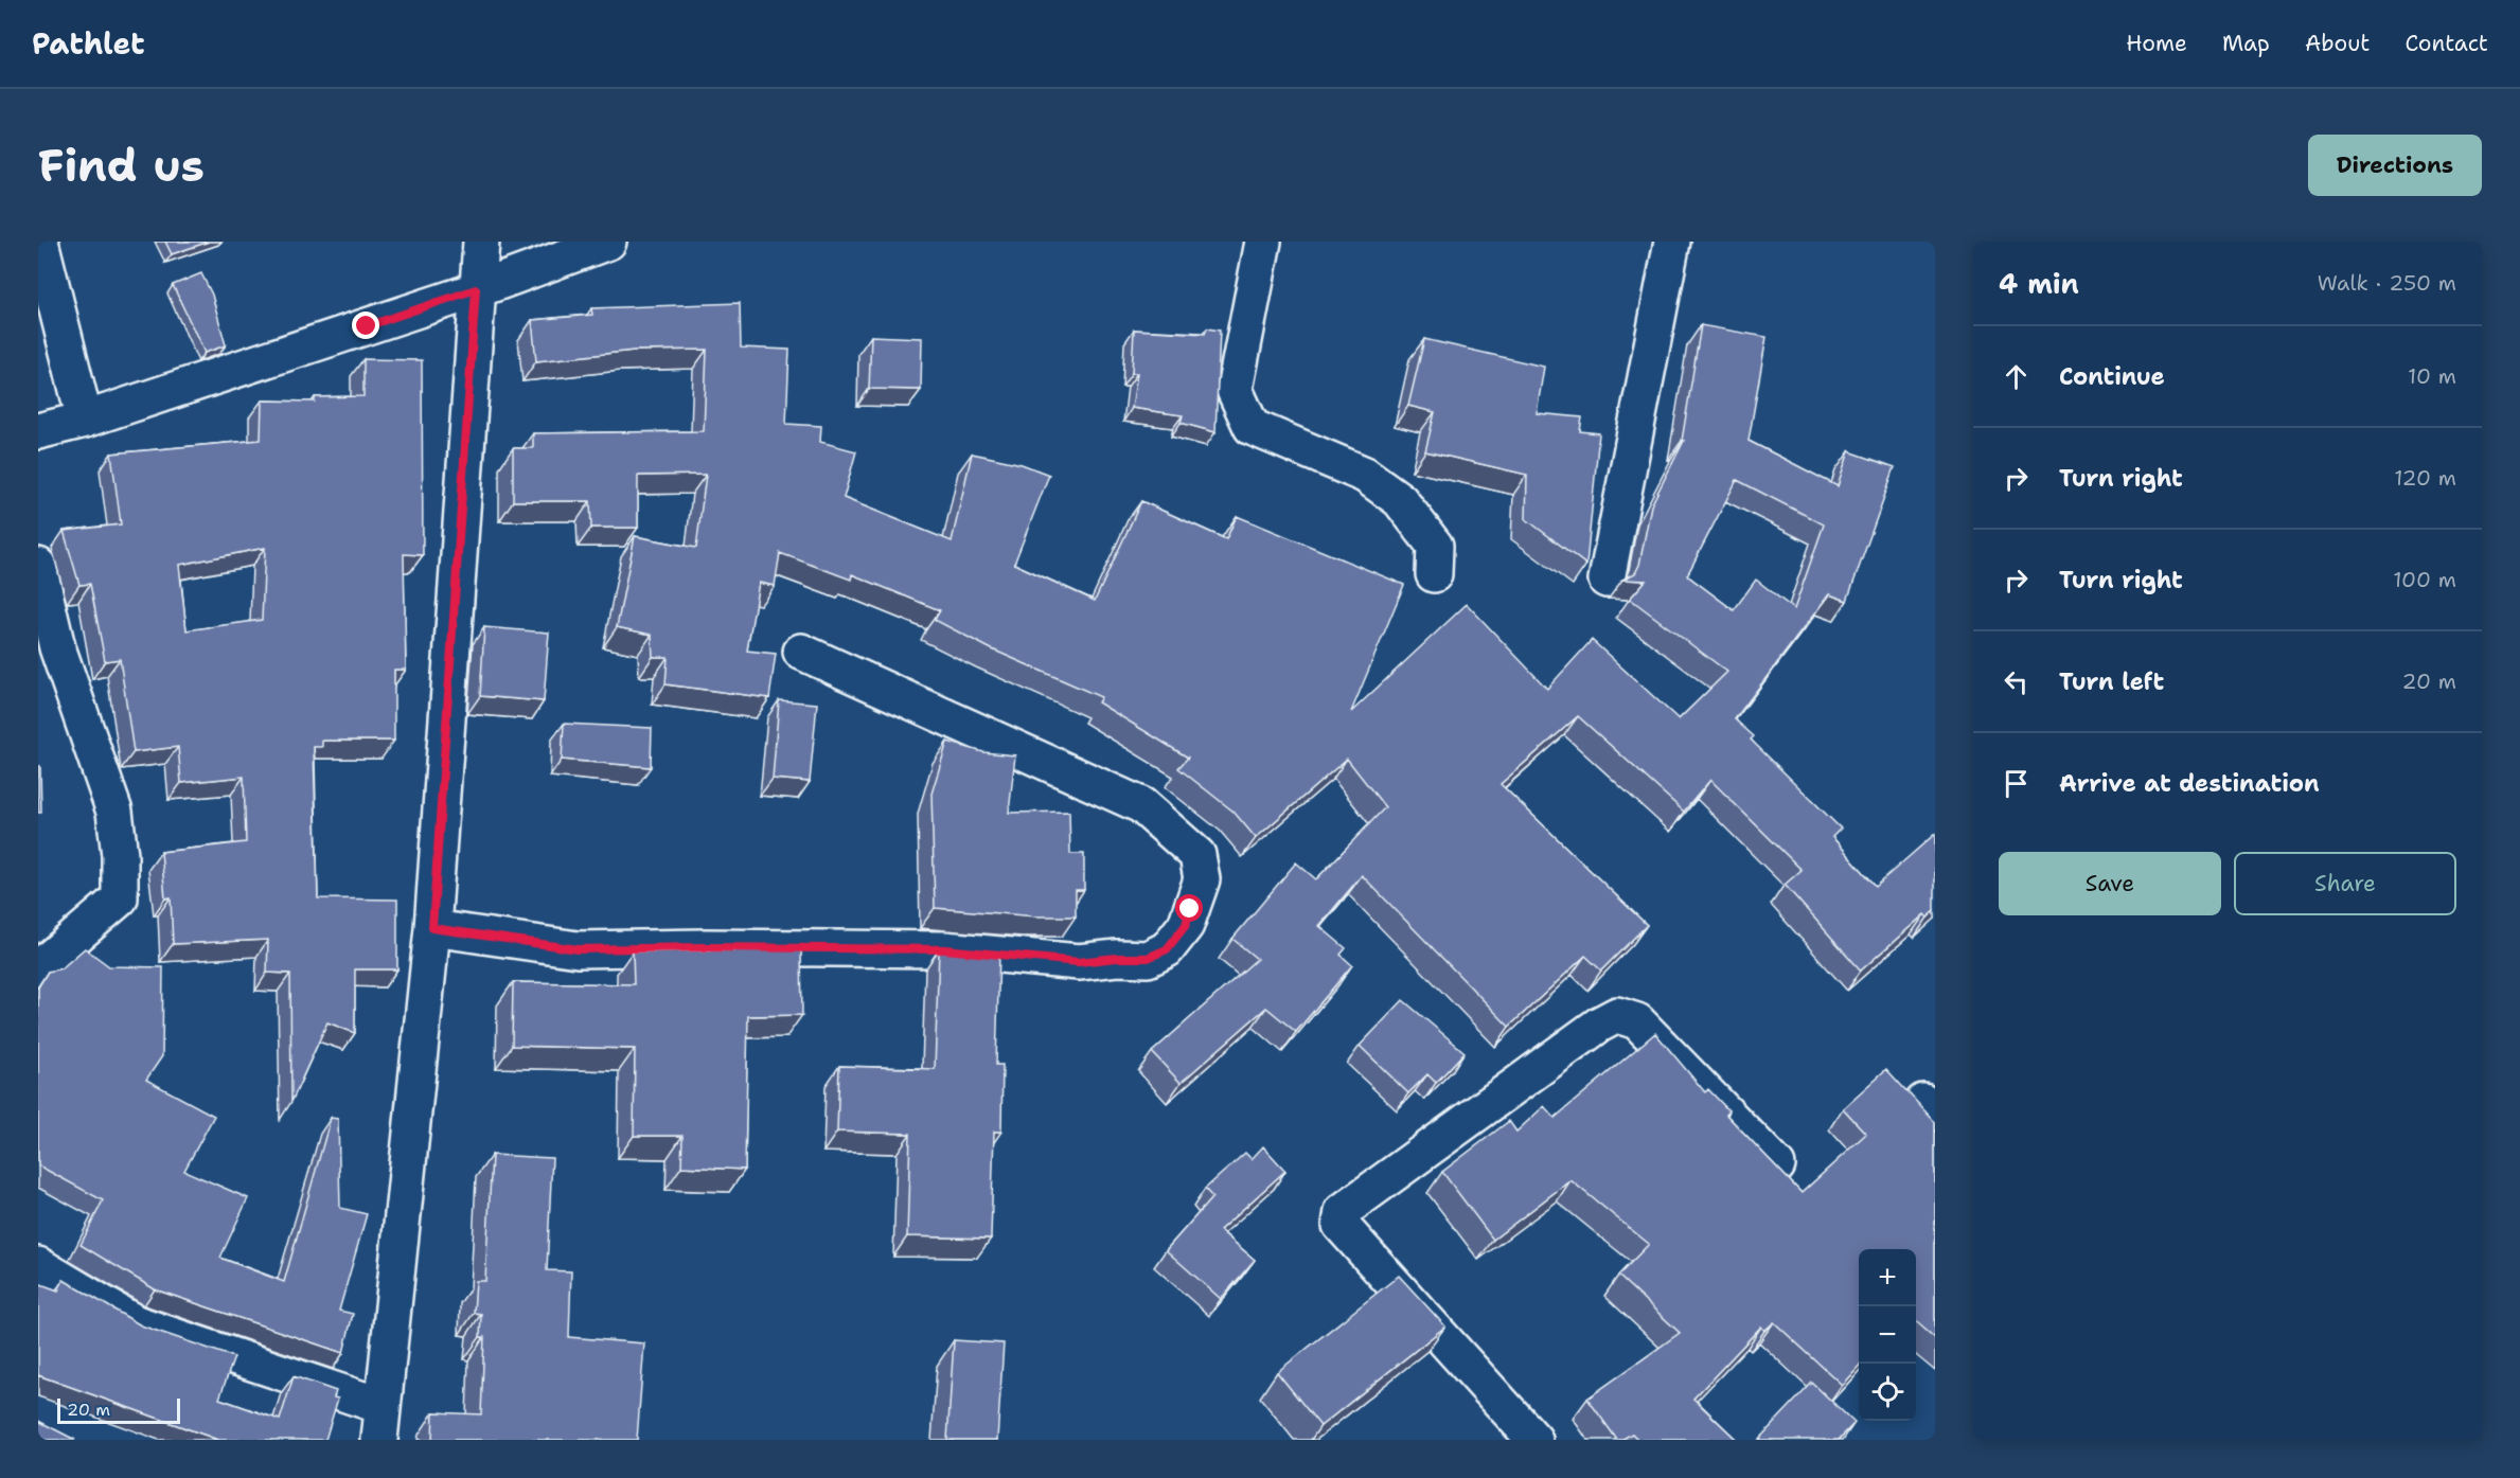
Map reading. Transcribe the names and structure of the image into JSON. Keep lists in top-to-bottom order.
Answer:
{
  "scale_bar": "20 m",
  "page": {
    "header": "Pathlet",
    "nav": [
      "Home",
      "Map",
      "About",
      "Contact"
    ],
    "buttons": [
      "Directions",
      ["Save", "Share"]
    ],
    "title": "Find us",
    "heading": ["4 min", "Walk · 250 m"],
    "list": [
      ["Continue", "10 m"],
      ["Turn right", "120 m"],
      ["Turn right", "100 m"],
      ["Turn left", "20 m"],
      "Arrive at destination"
    ],
    "map_buttons": ["+", "−"],
    "scale": "20 m"
  }
}
